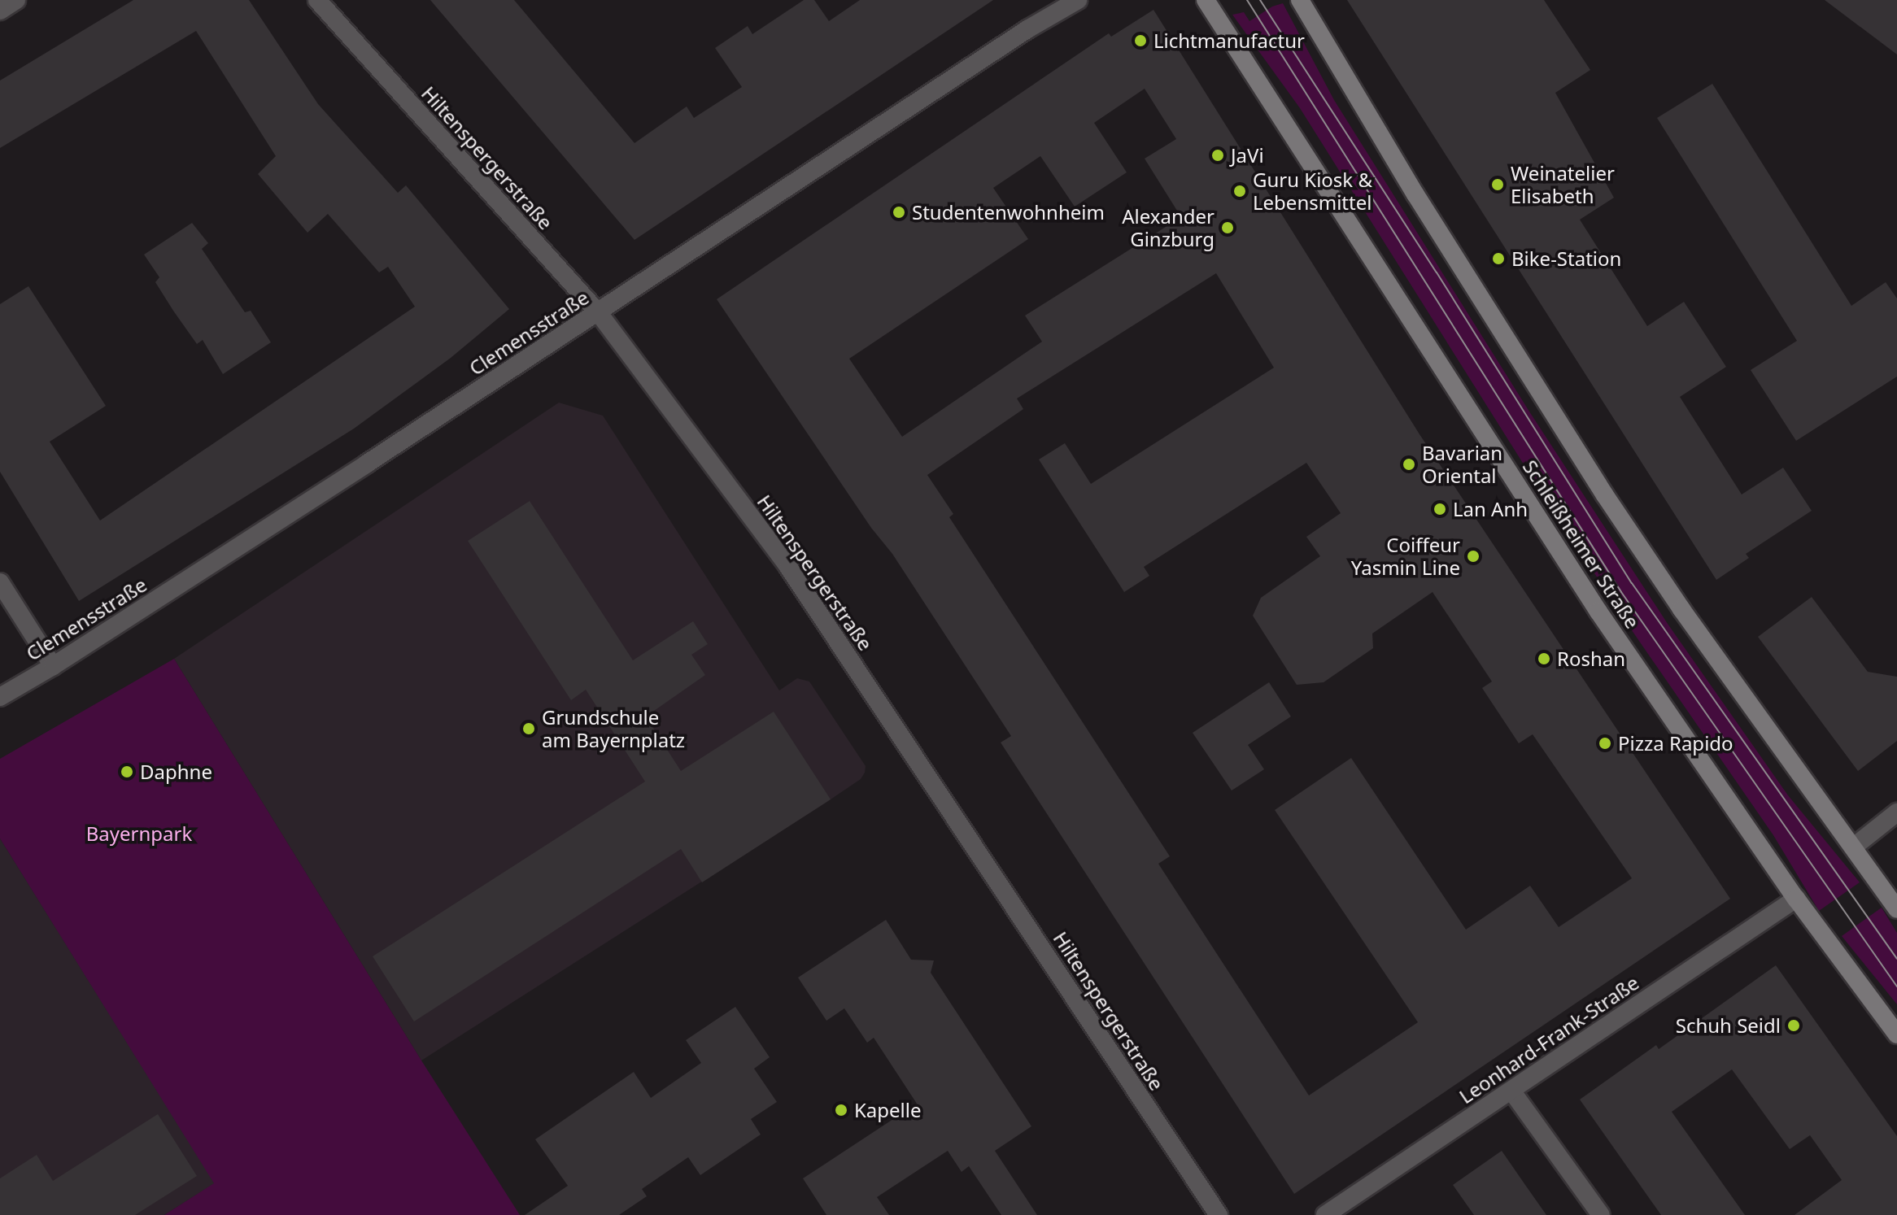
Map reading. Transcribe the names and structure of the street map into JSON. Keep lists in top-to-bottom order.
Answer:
{
  "streets": {
    "main road": ["Schleißheimer Straße"],
    "street": ["Hiltenspergerstraße", "Clemensstraße", "Leonhard-Frank-Straße"]
  },
  "crossings": [
    ["Hiltenspergerstraße", "Clemensstraße"],
    ["Schleißheimer Straße", "Leonhard-Frank-Straße"]
  ],
  "parks": ["Bayernpark"],
  "places": [
    "Lichtmanufactur",
    "JaVi",
    "Weinatelier Elisabeth",
    "Guru Kiosk & Lebensmittel",
    "Studentenwohnheim",
    "Alexander Ginzburg",
    "Bike-Station",
    "Bavarian Oriental",
    "Lan Anh",
    "Coiffeur Yasmin Line",
    "Roshan",
    "Grundschule am Bayernplatz",
    "Pizza Rapido",
    "Daphne",
    "Schuh Seidl",
    "Kapelle"
  ]
}
